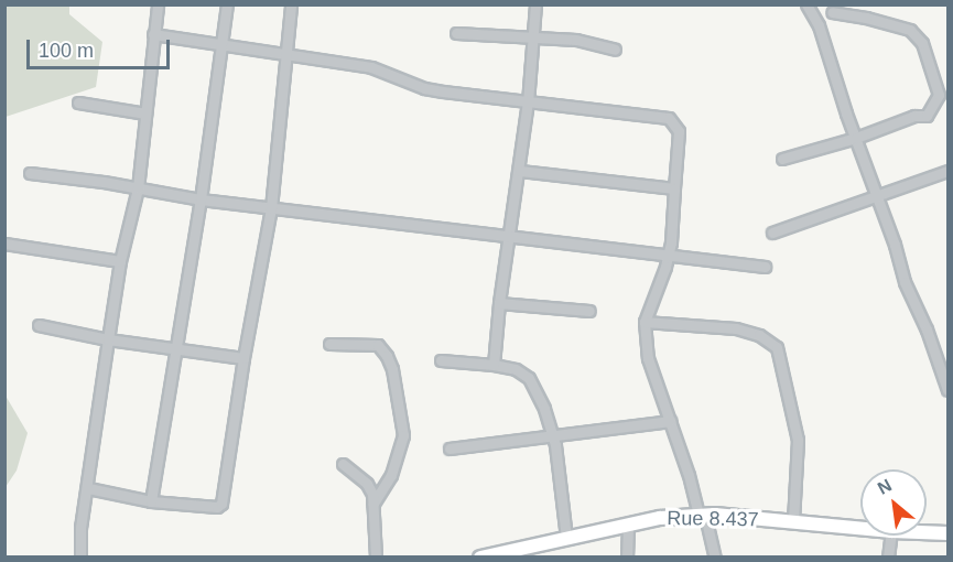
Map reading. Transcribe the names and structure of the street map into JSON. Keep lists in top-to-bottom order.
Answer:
{
  "streets": {
    "main road": ["Rue 8.437"]
  },
  "scale_bar": "100 m",
  "north": "top left"
}
